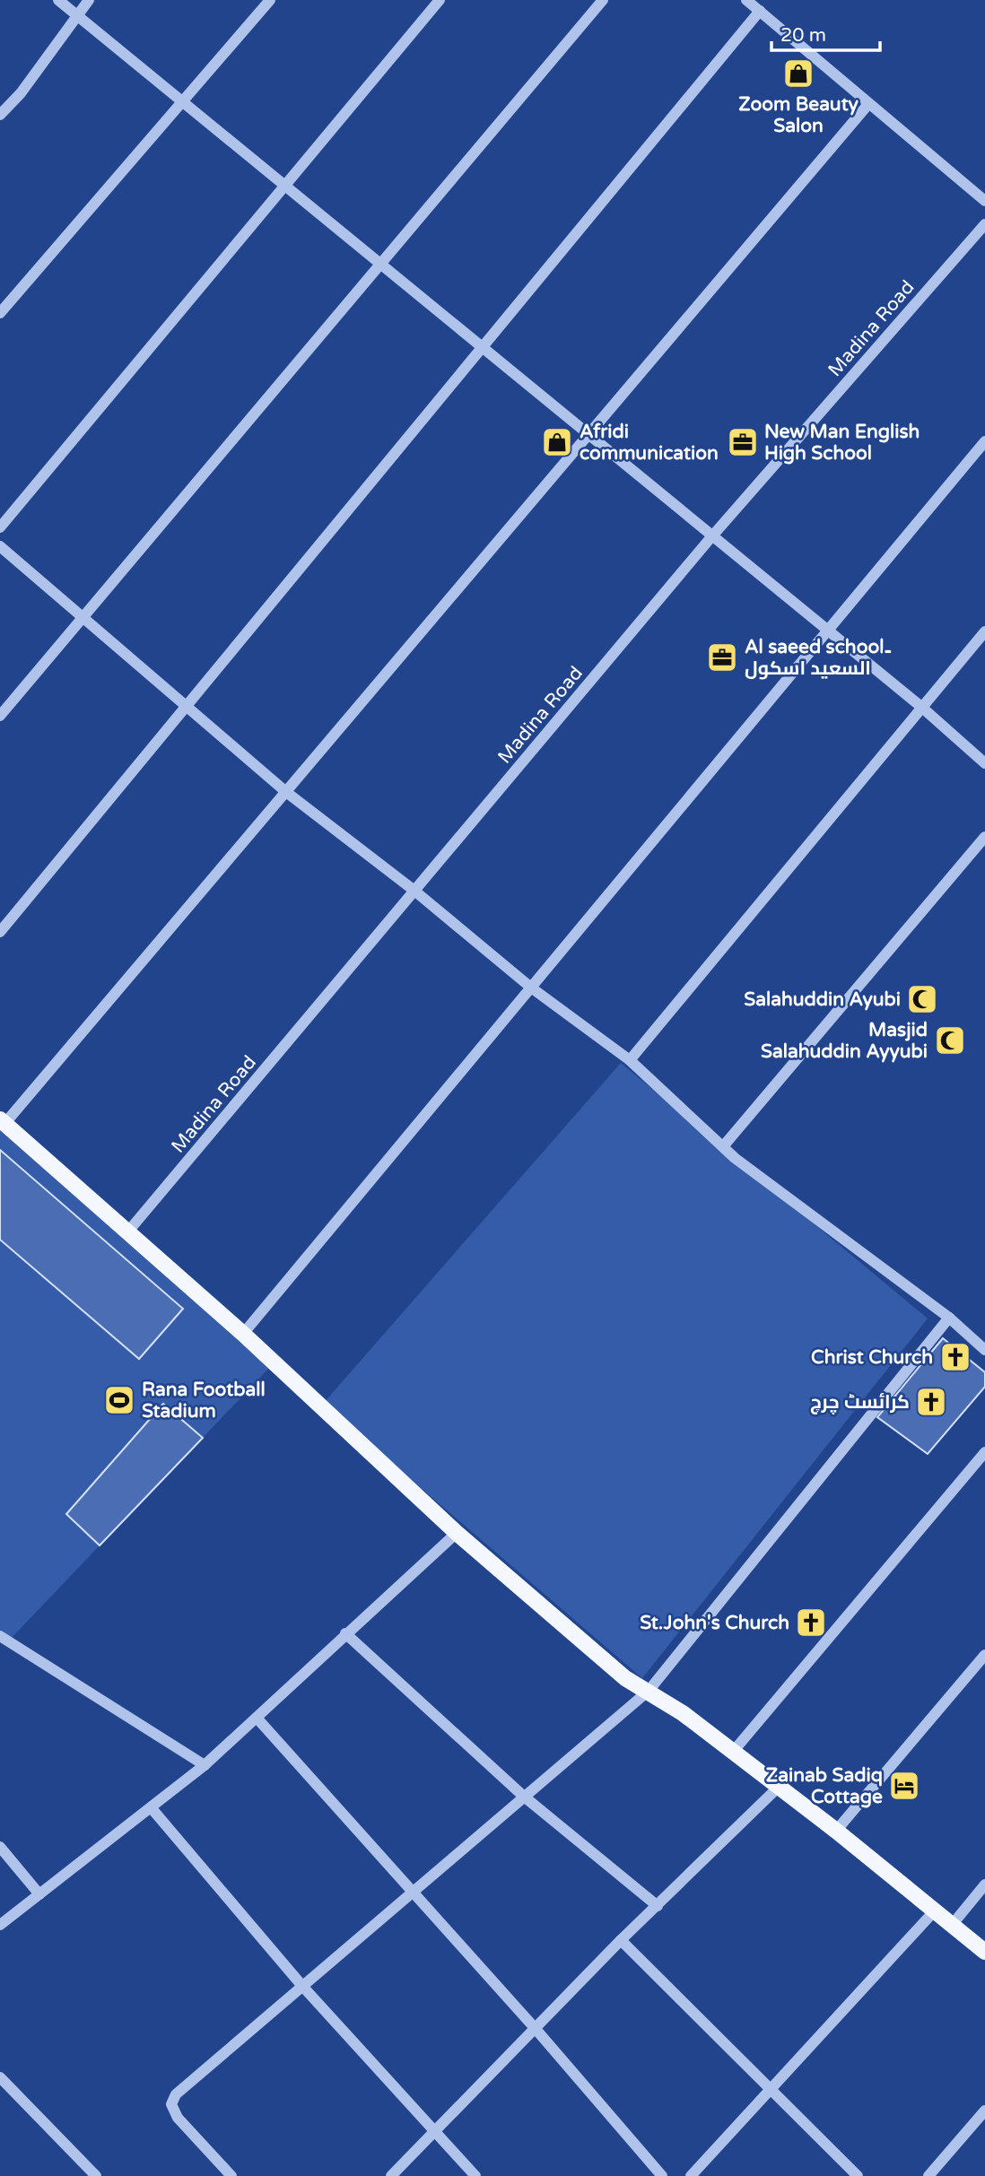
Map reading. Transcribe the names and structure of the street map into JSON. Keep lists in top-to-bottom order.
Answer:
{
  "streets": {
    "street": ["Madina Road"]
  },
  "places": {
    "shop": ["Zoom Beauty Salon", "Afridi communication"],
    "office": ["New Man English High School", "Al saeed school۔ السعید اسکول"],
    "mosque": ["Salahuddin Ayubi", "Masjid Salahuddin Ayyubi"],
    "church": ["Christ Church", "کرائسٹ چرچ", "St.John's Church"],
    "sports": ["Rana Football Stadium"],
    "hotel": ["Zainab Sadiq Cottage"]
  },
  "scale_bar": "20 m"
}
